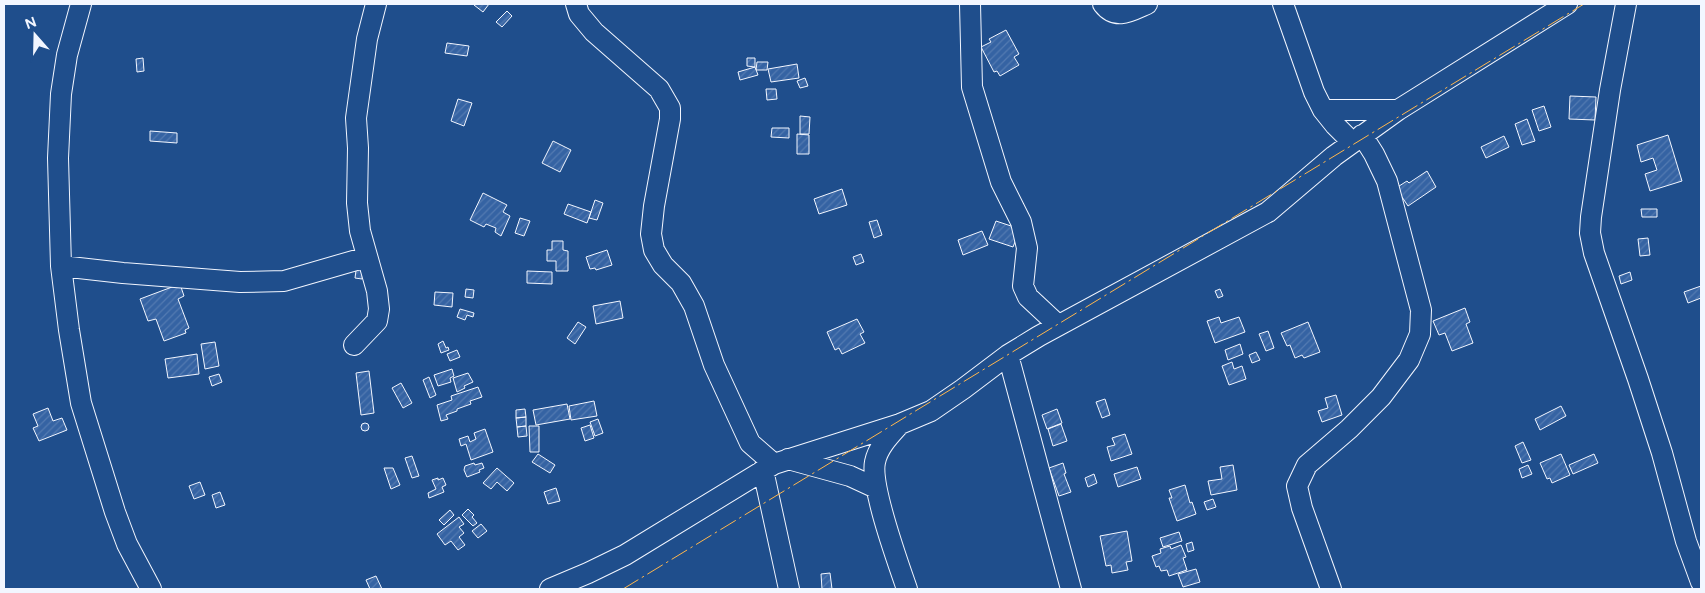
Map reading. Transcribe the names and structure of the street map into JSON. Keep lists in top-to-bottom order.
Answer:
{
  "north": "top"
}
